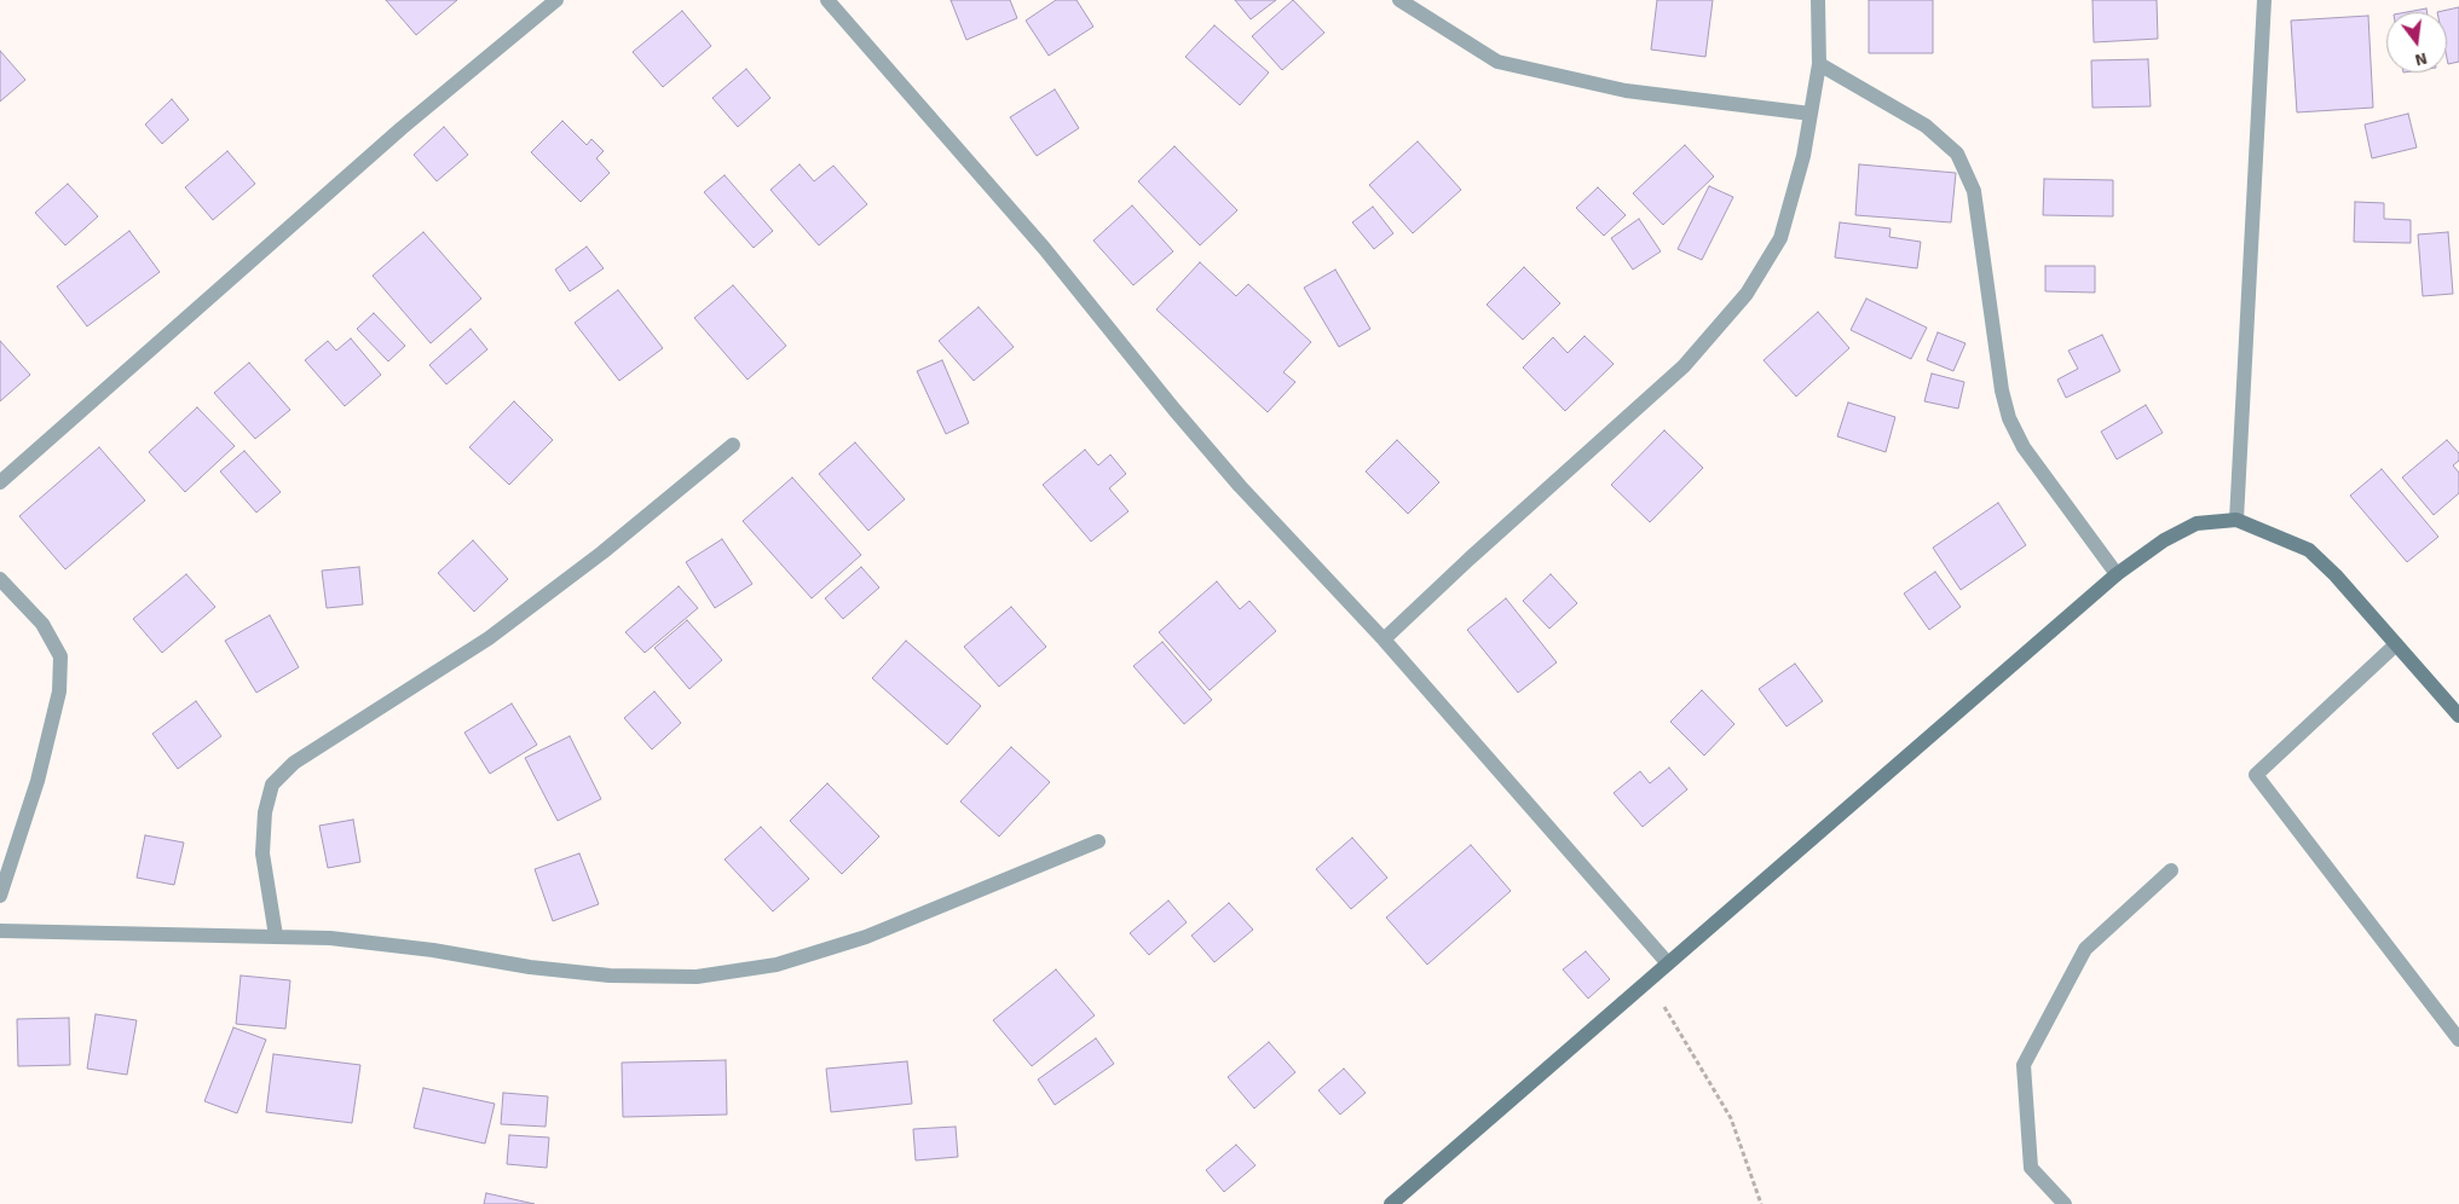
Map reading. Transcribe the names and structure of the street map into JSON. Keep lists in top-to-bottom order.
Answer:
{
  "north": "bottom"
}
